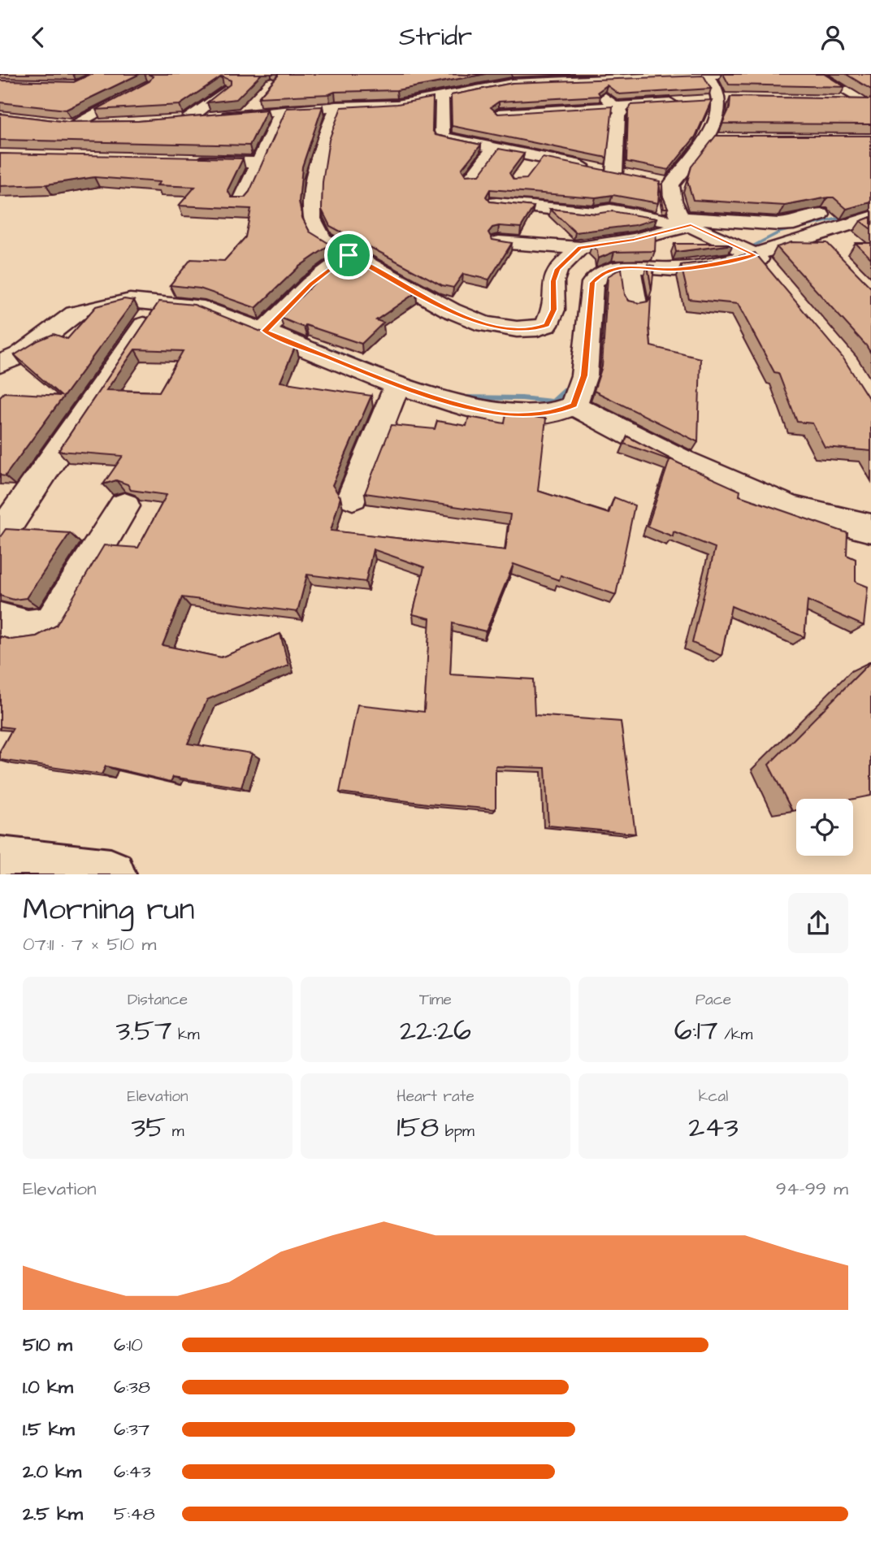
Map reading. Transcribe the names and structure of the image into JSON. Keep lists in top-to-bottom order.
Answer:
{
  "page": {
    "header": "Stridr",
    "heading": ["Morning run", "07:11 · 7 × 510 m"],
    "stats": [
      ["Distance", "3.57 km"],
      ["Time", "22:26"],
      ["Pace", "6:17 /km"],
      ["Elevation", "35 m"],
      ["Heart rate", "158 bpm"],
      ["kcal", "243"]
    ],
    "chart": ["Elevation", "94–99 m"],
    "list": [
      {
        "name": "510 m",
        "note": "6:10"
      },
      {
        "name": "1.0 km",
        "note": "6:38"
      },
      {
        "name": "1.5 km",
        "note": "6:37"
      },
      {
        "name": "2.0 km",
        "note": "6:43"
      },
      {
        "name": "2.5 km",
        "note": "5:48"
      }
    ]
  }
}
